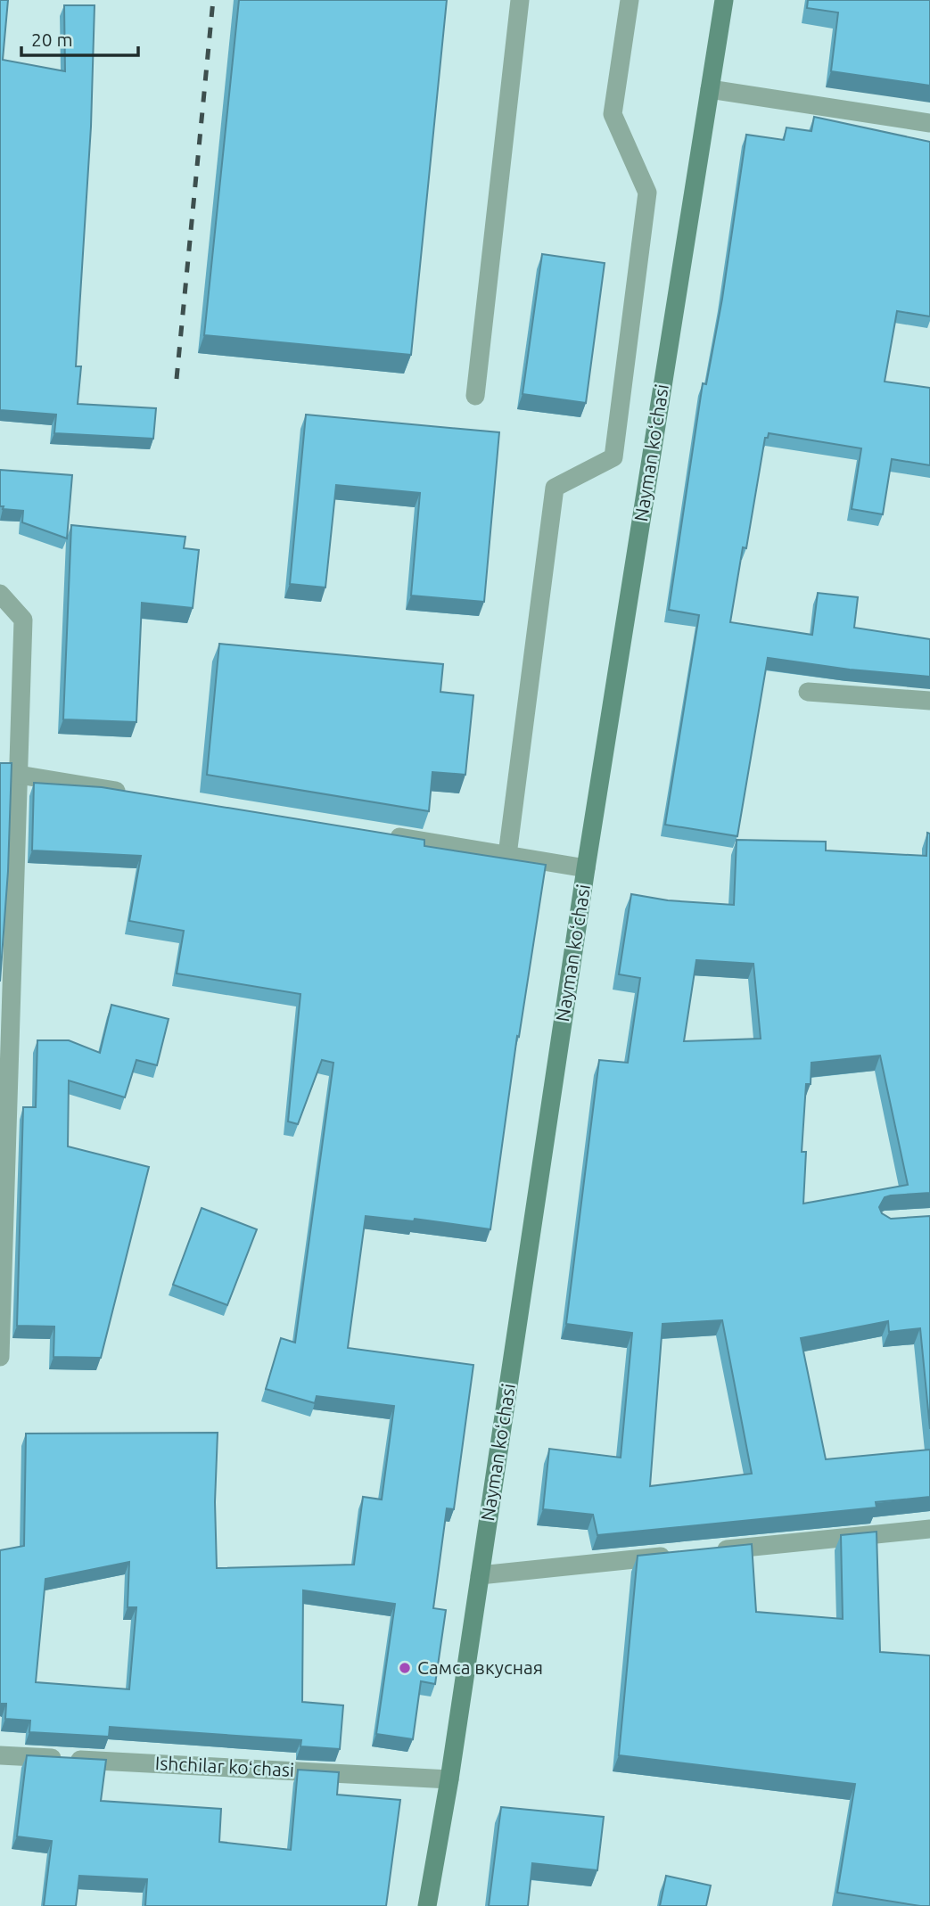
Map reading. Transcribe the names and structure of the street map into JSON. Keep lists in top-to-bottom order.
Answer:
{
  "streets": {
    "main road": ["Nayman koʻchasi"],
    "street": ["Ishchilar koʻchasi"]
  },
  "crossings": [
    ["Nayman koʻchasi", "Ishchilar koʻchasi"]
  ],
  "places": ["Самса вкусная"],
  "scale_bar": "20 m"
}
